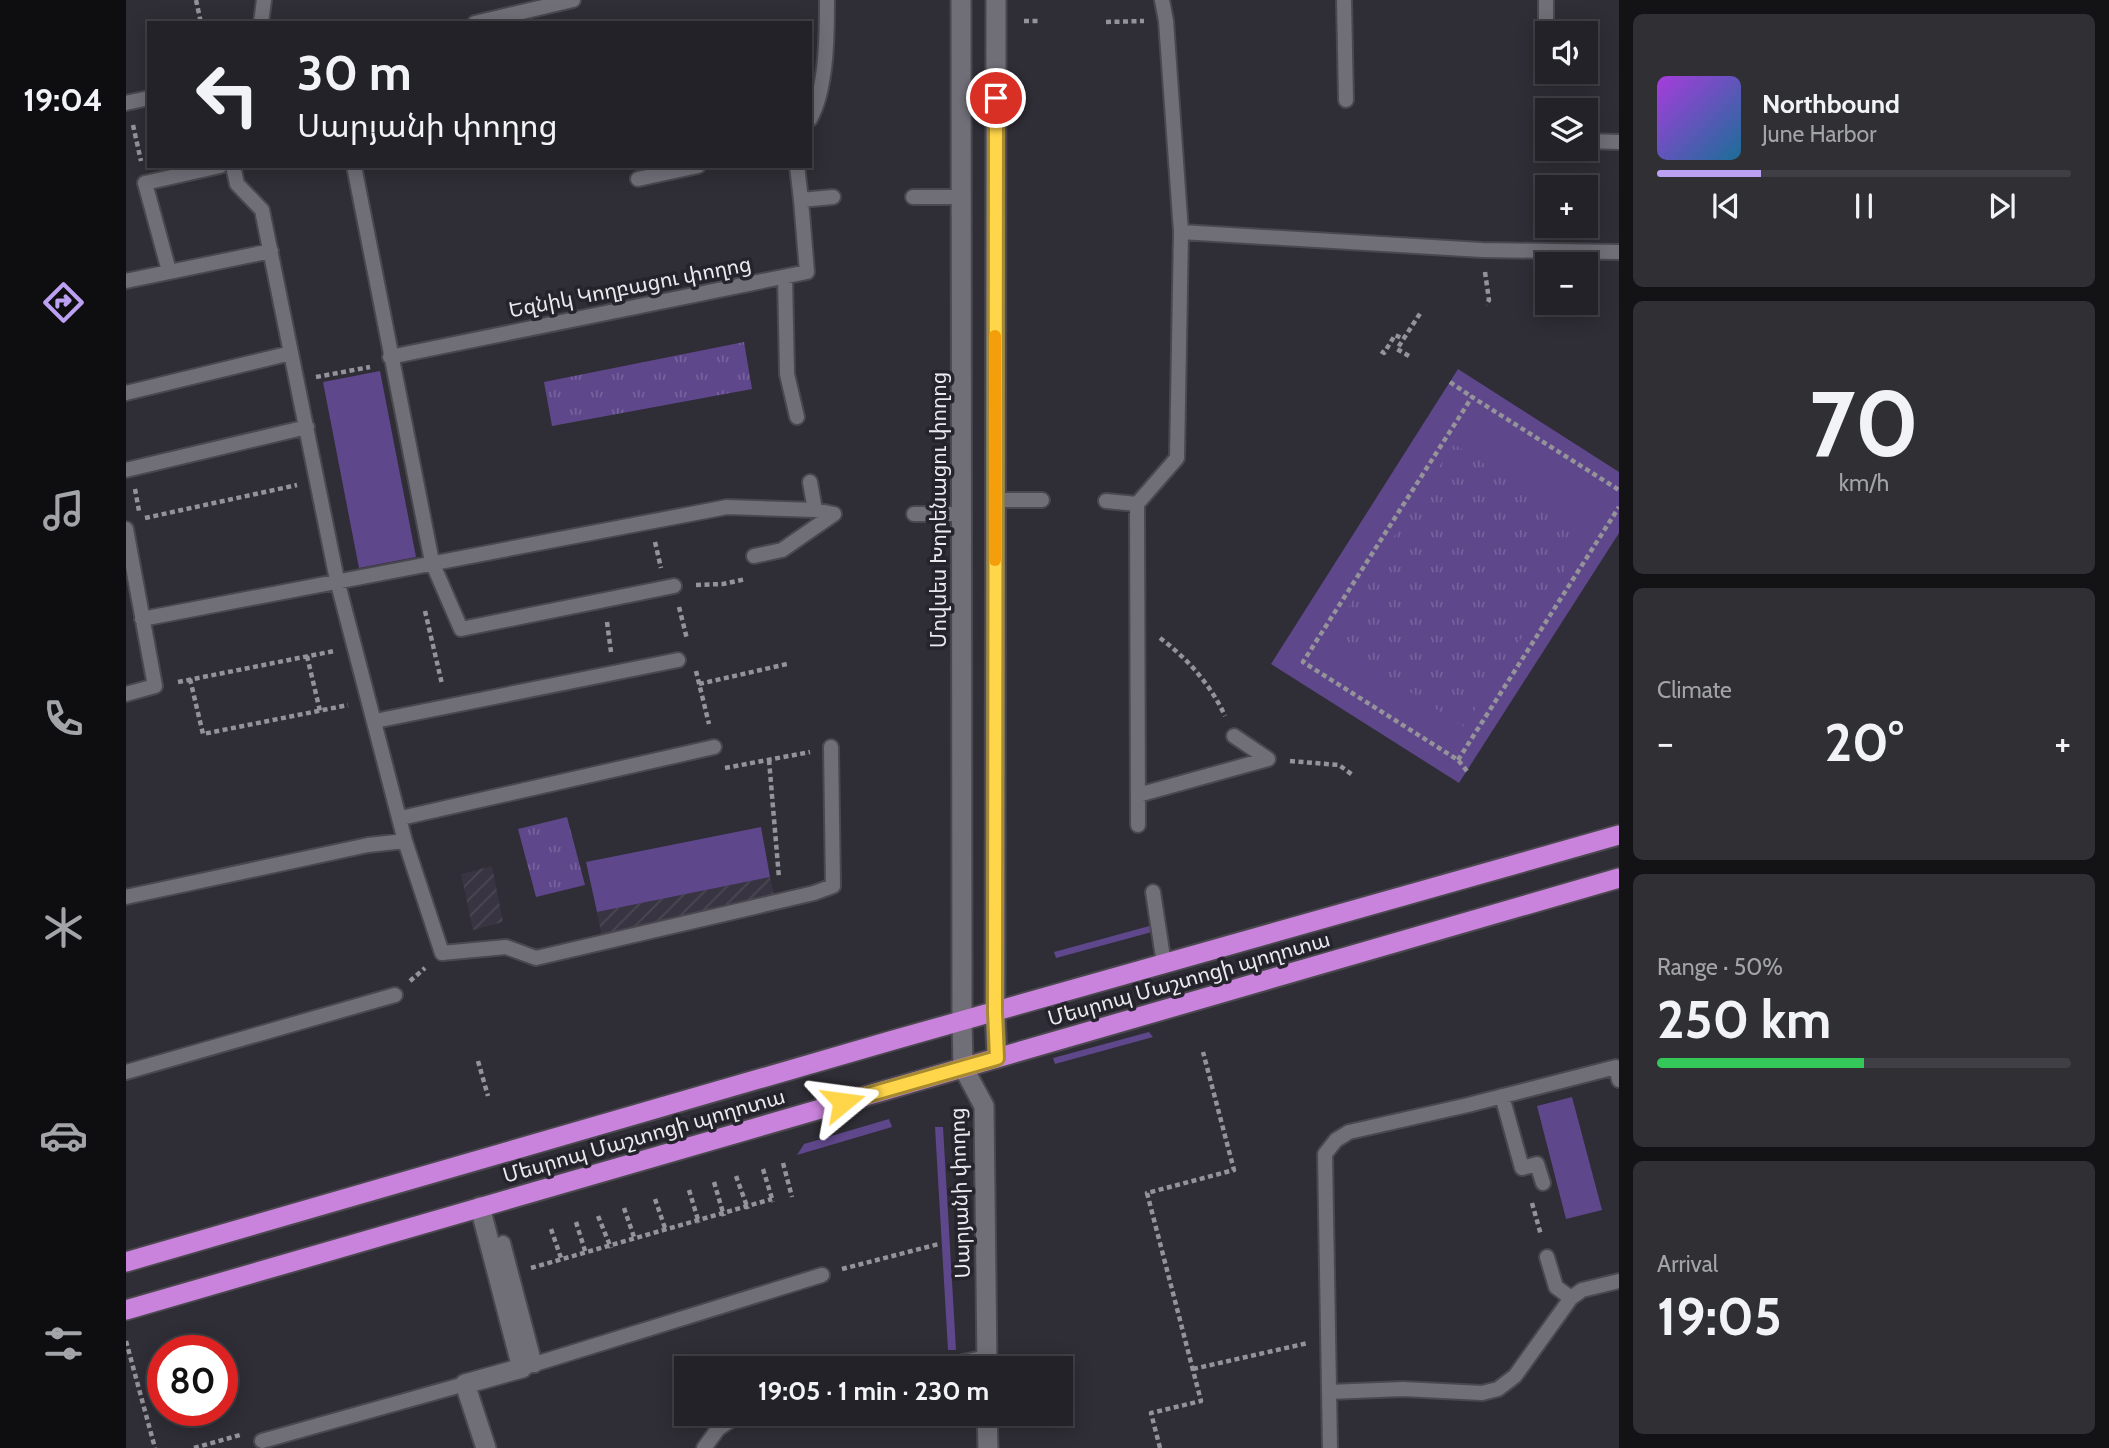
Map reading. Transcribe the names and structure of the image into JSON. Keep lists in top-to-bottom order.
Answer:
{
  "streets": {
    "highway": ["Մեսրոպ Մաշտոցի պողոտա"],
    "main road": ["Մովսես Խորենացու փողոց", "Սարյանի փողոց"],
    "lane": ["Եզնիկ Կողբացու փողոց"]
  },
  "crossings": [
    ["Մովսես Խորենացու փողոց", "Մեսրոպ Մաշտոցի պողոտա"],
    ["Մովսես Խորենացու փողոց", "Սարյանի փողոց"],
    ["Մեսրոպ Մաշտոցի պողոտա", "Սարյանի փողոց"]
  ],
  "page": {
    "tabs": "19:04",
    "map_buttons": ["+", "−"],
    "turn": ["30 m", "Սարյանի փողոց"],
    "song": ["Northbound", "June Harbor"],
    "tile": [
      ["70", "km/h"],
      "Climate",
      ["Range · 50%", "250 km"],
      ["Arrival", "19:05"]
    ],
    "heat": ["−", "20°", "+"],
    "limit": "80",
    "trip": "19:05 · 1 min · 230 m"
  }
}
